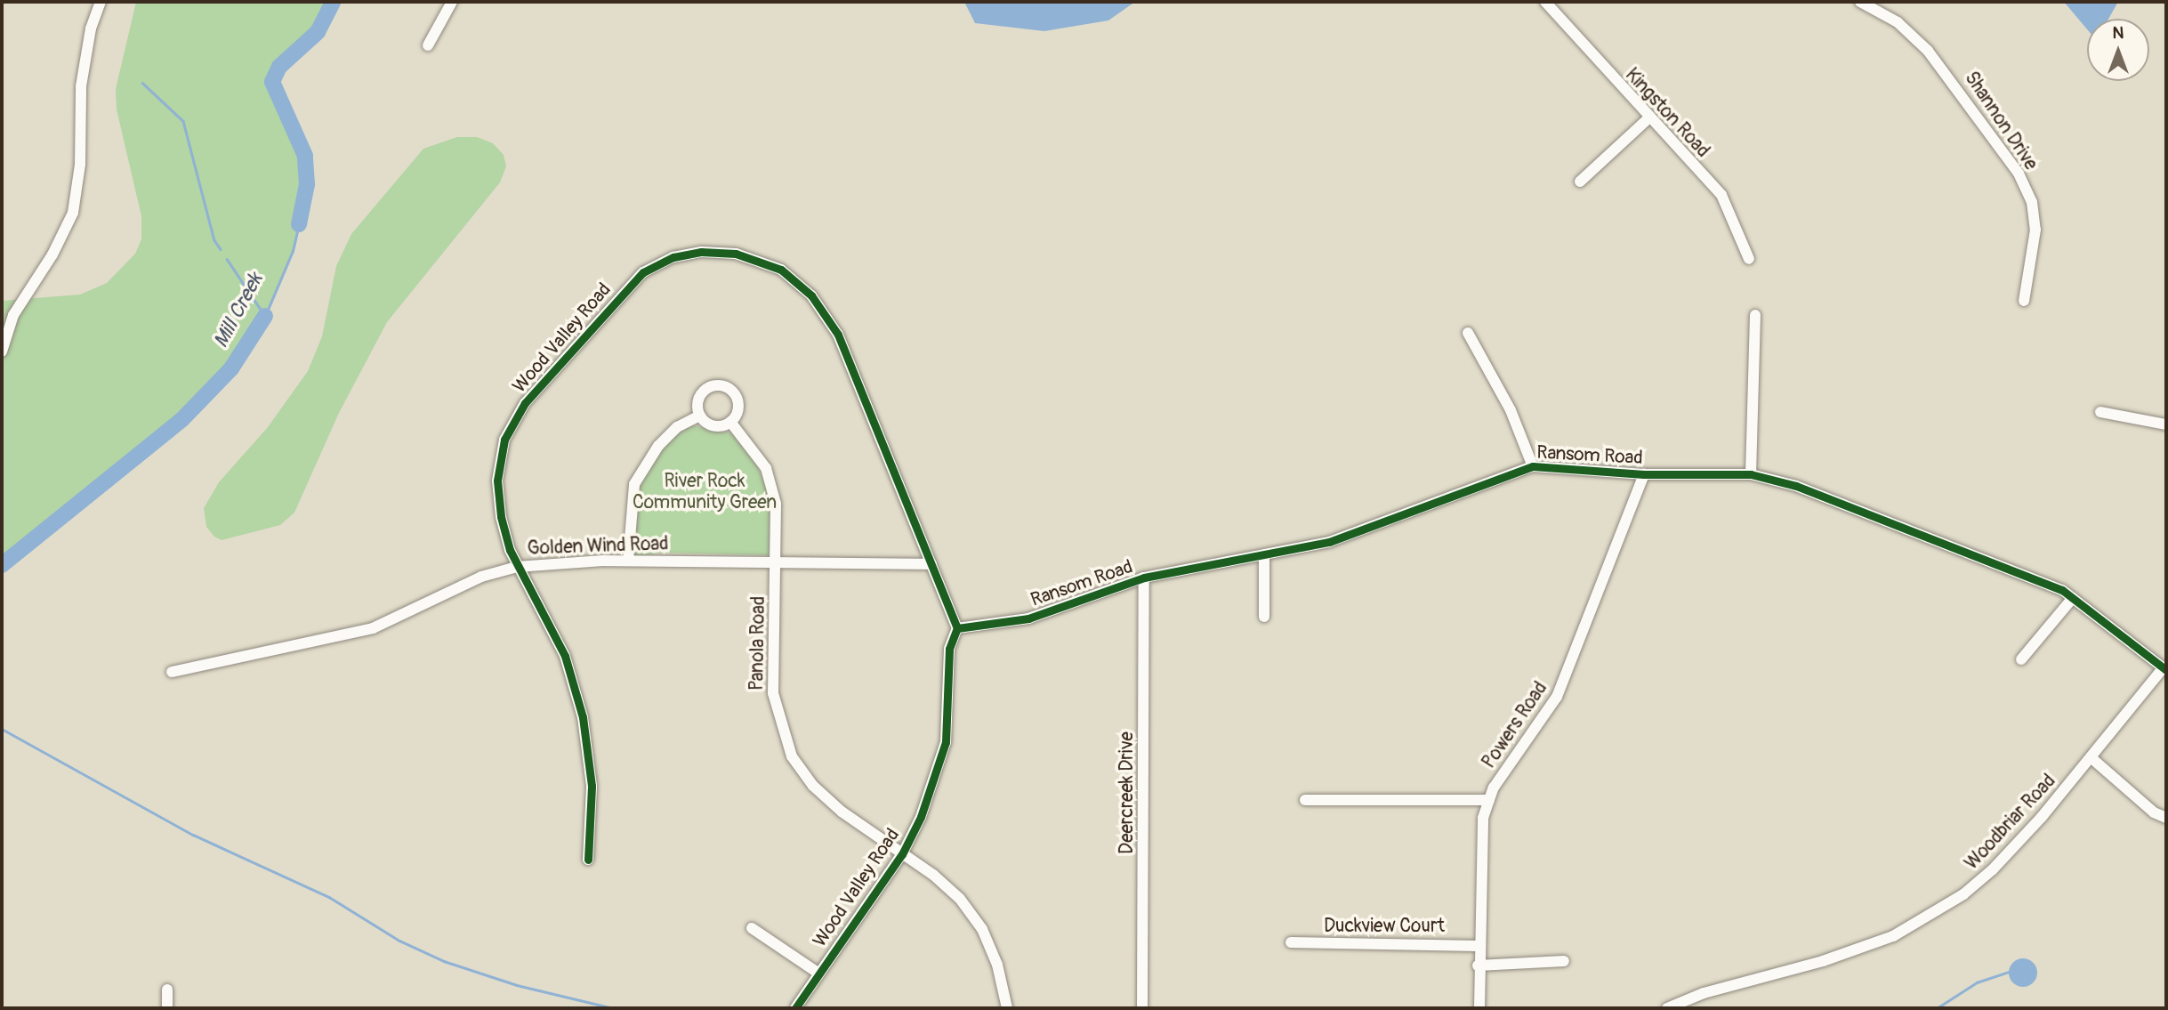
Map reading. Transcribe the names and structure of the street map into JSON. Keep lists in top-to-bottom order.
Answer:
{
  "streets": {
    "street": [
      "Kingston Road",
      "Shannon Drive",
      "Wood Valley Road",
      "Ransom Road",
      "Golden Wind Road",
      "Panola Road",
      "Powers Road",
      "Deercreek Drive",
      "Woodbriar Road",
      "Duckview Court"
    ]
  },
  "crossings": [
    ["Wood Valley Road", "Ransom Road"],
    ["Wood Valley Road", "Golden Wind Road"],
    ["Wood Valley Road", "Panola Road"],
    ["Ransom Road", "Powers Road"],
    ["Ransom Road", "Deercreek Drive"],
    ["Ransom Road", "Woodbriar Road"],
    ["Golden Wind Road", "Panola Road"],
    ["Powers Road", "Duckview Court"]
  ],
  "water": ["Mill Creek"],
  "parks": ["River Rock Community Green"],
  "north": "top"
}
